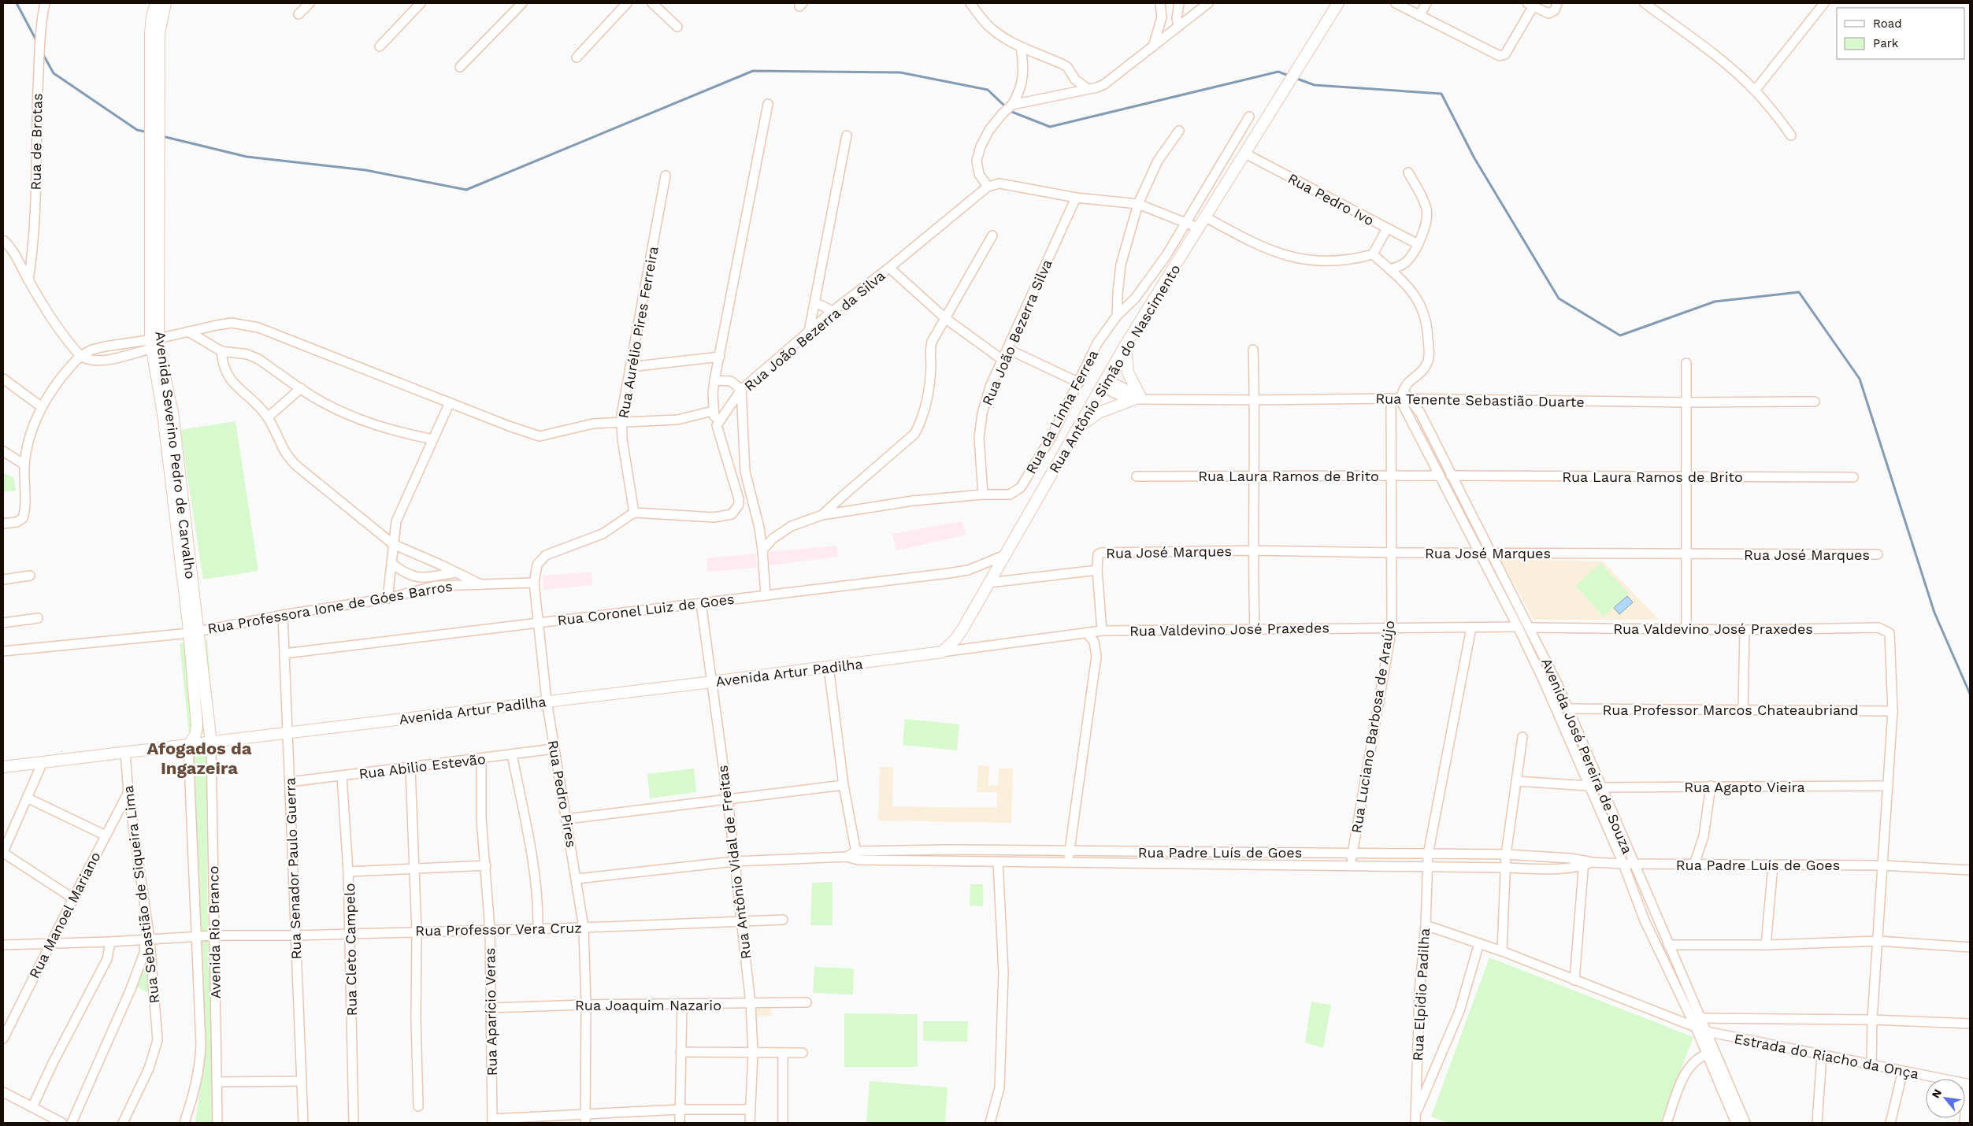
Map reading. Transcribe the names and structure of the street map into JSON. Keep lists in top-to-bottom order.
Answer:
{
  "streets": {
    "main road": ["Rua Antônio Simão do Nascimento", "Avenida Severino Pedro de Carvalho", "Avenida Artur Padilha"],
    "street": [
      "Rua de Brotas",
      "Rua Pedro Ivo",
      "Rua João Bezerra da Silva",
      "Rua Aurélio Pires Ferreira",
      "Rua João Bezerra Silva",
      "Rua Tenente Sebastião Duarte",
      "Rua da Linha Ferrea",
      "Rua Laura Ramos de Brito",
      "Rua José Marques",
      "Rua Professora Ione de Góes Barros",
      "Rua Coronel Luiz de Goes",
      "Rua Valdevino José Praxedes",
      "Rua Professor Marcos Chateaubriand",
      "Rua Luciano Barbosa de Araújo",
      "Avenida José Pereira de Souza",
      "Rua Abilio Estevão",
      "Rua Agapto Vieira",
      "Rua Pedro Pires",
      "Rua Padre Luís de Goes",
      "Rua Antônio Vidal de Freitas",
      "Rua Senador Paulo Guerra",
      "Rua Sebastião de Siqueira Lima",
      "Rua Manoel Mariano",
      "Rua Professor Vera Cruz",
      "Avenida Rio Branco",
      "Rua Cleto Campelo",
      "Rua Elpídio Padilha",
      "Rua Joaquim Nazario",
      "Rua Aparício Veras",
      "Estrada do Riacho da Onça"
    ]
  },
  "crossings": [
    ["Rua Pedro Ivo", "Rua Antônio Simão do Nascimento"],
    ["Rua João Bezerra da Silva", "Rua João Bezerra Silva"],
    ["Rua Aurélio Pires Ferreira", "Rua Pedro Pires"],
    ["Rua João Bezerra Silva", "Rua da Linha Ferrea"],
    ["Rua Antônio Simão do Nascimento", "Rua Tenente Sebastião Duarte"],
    ["Rua Antônio Simão do Nascimento", "Rua José Marques"],
    ["Rua Antônio Simão do Nascimento", "Rua Coronel Luiz de Goes"],
    ["Rua Antônio Simão do Nascimento", "Rua Valdevino José Praxedes"],
    ["Rua Antônio Simão do Nascimento", "Avenida Artur Padilha"],
    ["Rua Tenente Sebastião Duarte", "Rua Luciano Barbosa de Araújo"],
    ["Rua Tenente Sebastião Duarte", "Avenida José Pereira de Souza"],
    ["Avenida Severino Pedro de Carvalho", "Rua Professora Ione de Góes Barros"],
    ["Avenida Severino Pedro de Carvalho", "Avenida Artur Padilha"],
    ["Avenida Severino Pedro de Carvalho", "Avenida Rio Branco"],
    ["Rua Laura Ramos de Brito", "Rua Luciano Barbosa de Araújo"],
    ["Rua Laura Ramos de Brito", "Avenida José Pereira de Souza"],
    ["Rua José Marques", "Rua Luciano Barbosa de Araújo"],
    ["Rua José Marques", "Avenida José Pereira de Souza"],
    ["Rua Professora Ione de Góes Barros", "Rua Pedro Pires"],
    ["Rua Professora Ione de Góes Barros", "Rua Senador Paulo Guerra"],
    ["Rua Coronel Luiz de Goes", "Rua Pedro Pires"],
    ["Rua Coronel Luiz de Goes", "Rua Antônio Vidal de Freitas"],
    ["Rua Coronel Luiz de Goes", "Rua Senador Paulo Guerra"],
    ["Rua Valdevino José Praxedes", "Avenida Artur Padilha"],
    ["Rua Valdevino José Praxedes", "Rua Professor Marcos Chateaubriand"],
    ["Rua Valdevino José Praxedes", "Rua Luciano Barbosa de Araújo"],
    ["Rua Valdevino José Praxedes", "Avenida José Pereira de Souza"],
    ["Rua Valdevino José Praxedes", "Rua Elpídio Padilha"],
    ["Avenida Artur Padilha", "Rua Pedro Pires"],
    ["Avenida Artur Padilha", "Rua Antônio Vidal de Freitas"],
    ["Avenida Artur Padilha", "Rua Senador Paulo Guerra"],
    ["Avenida Artur Padilha", "Rua Sebastião de Siqueira Lima"],
    ["Avenida Artur Padilha", "Avenida Rio Branco"],
    ["Rua Professor Marcos Chateaubriand", "Avenida José Pereira de Souza"],
    ["Rua Luciano Barbosa de Araújo", "Avenida José Pereira de Souza"],
    ["Rua Luciano Barbosa de Araújo", "Rua Padre Luís de Goes"],
    ["Avenida José Pereira de Souza", "Rua Agapto Vieira"],
    ["Avenida José Pereira de Souza", "Rua Padre Luís de Goes"],
    ["Avenida José Pereira de Souza", "Estrada do Riacho da Onça"],
    ["Rua Abilio Estevão", "Rua Pedro Pires"],
    ["Rua Abilio Estevão", "Rua Senador Paulo Guerra"],
    ["Rua Abilio Estevão", "Rua Cleto Campelo"],
    ["Rua Abilio Estevão", "Rua Aparício Veras"],
    ["Rua Pedro Pires", "Rua Professor Vera Cruz"],
    ["Rua Pedro Pires", "Rua Joaquim Nazario"],
    ["Rua Padre Luís de Goes", "Rua Elpídio Padilha"],
    ["Rua Antônio Vidal de Freitas", "Rua Professor Vera Cruz"],
    ["Rua Antônio Vidal de Freitas", "Rua Joaquim Nazario"],
    ["Rua Senador Paulo Guerra", "Rua Professor Vera Cruz"],
    ["Rua Sebastião de Siqueira Lima", "Rua Manoel Mariano"],
    ["Rua Sebastião de Siqueira Lima", "Rua Professor Vera Cruz"],
    ["Rua Manoel Mariano", "Rua Professor Vera Cruz"],
    ["Rua Professor Vera Cruz", "Avenida Rio Branco"],
    ["Rua Professor Vera Cruz", "Rua Cleto Campelo"],
    ["Rua Professor Vera Cruz", "Rua Aparício Veras"],
    ["Rua Elpídio Padilha", "Estrada do Riacho da Onça"],
    ["Rua Joaquim Nazario", "Rua Aparício Veras"]
  ],
  "districts": ["Afogados da Ingazeira"],
  "legend": ["Road", "Park"],
  "north": "top left"
}
